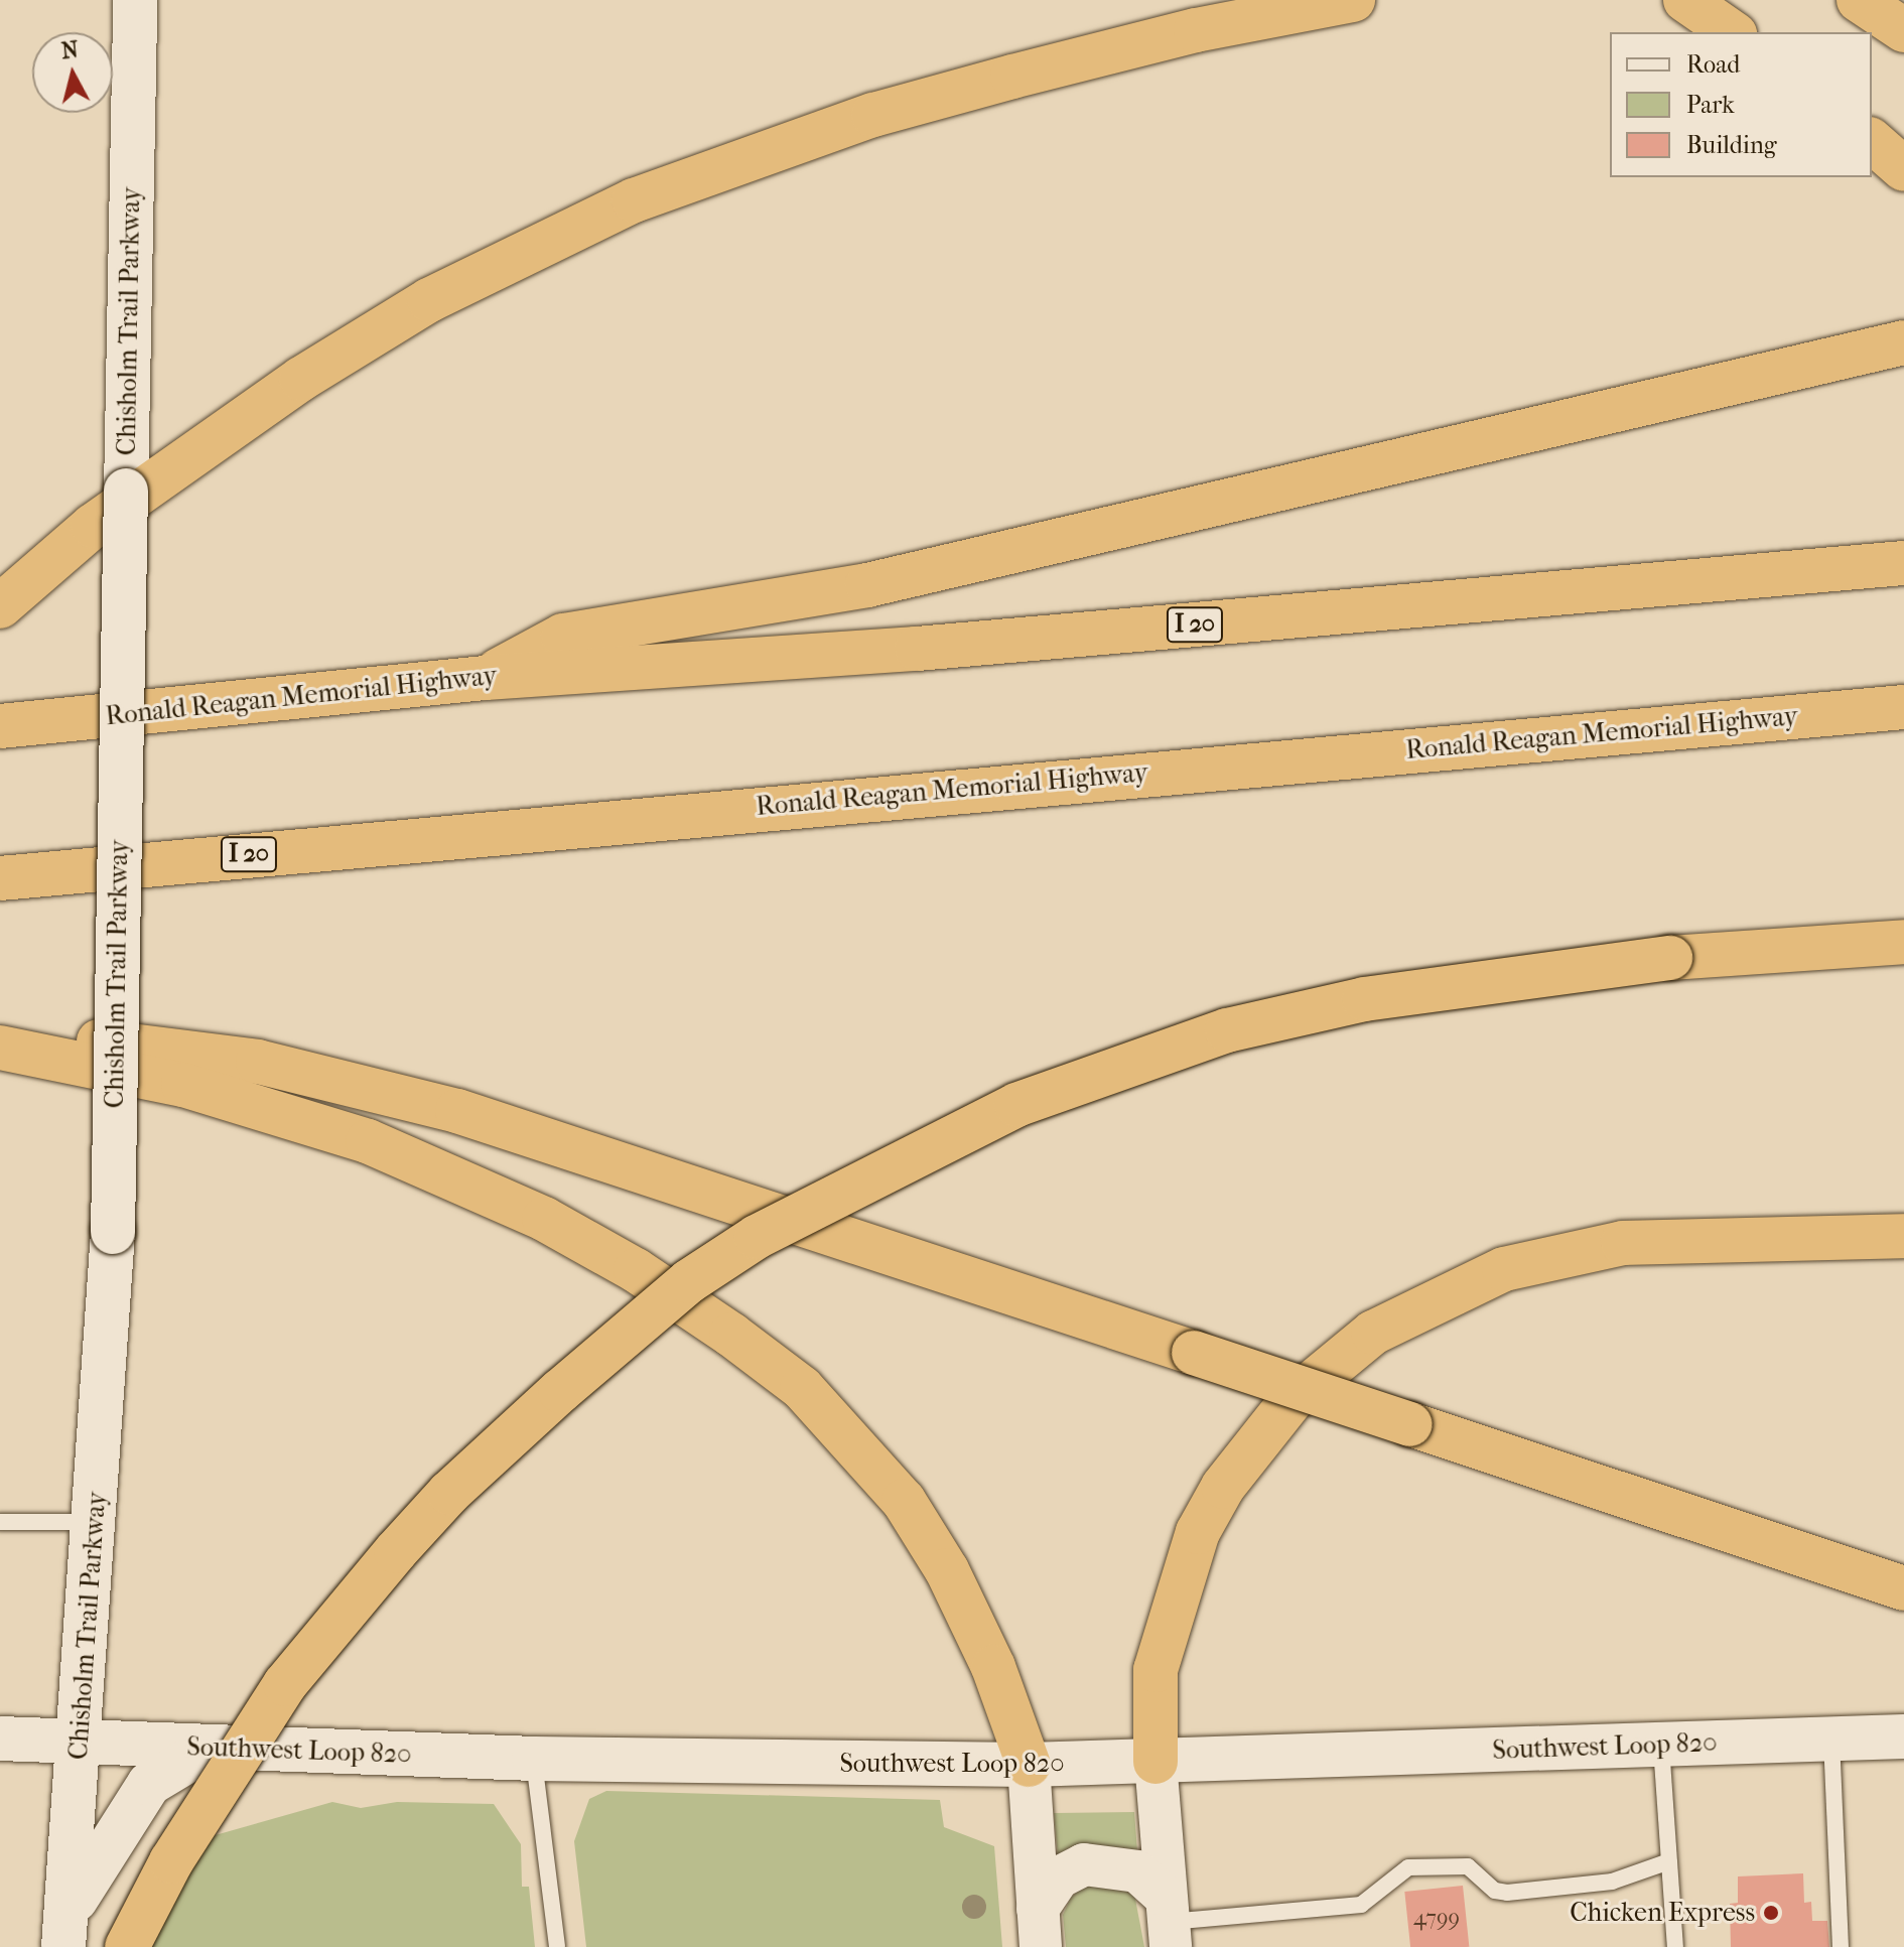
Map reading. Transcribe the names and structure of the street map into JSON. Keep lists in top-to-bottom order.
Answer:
{
  "streets": {
    "highway": ["I 20", "Ronald Reagan Memorial Highway"],
    "main road": ["Chisholm Trail Parkway", "Southwest Loop 820"]
  },
  "crossings": [
    ["Chisholm Trail Parkway", "Southwest Loop 820"]
  ],
  "places": ["Chicken Express"],
  "house_numbers": ["4799"],
  "legend": ["Road", "Park", "Building"],
  "north": "top"
}
